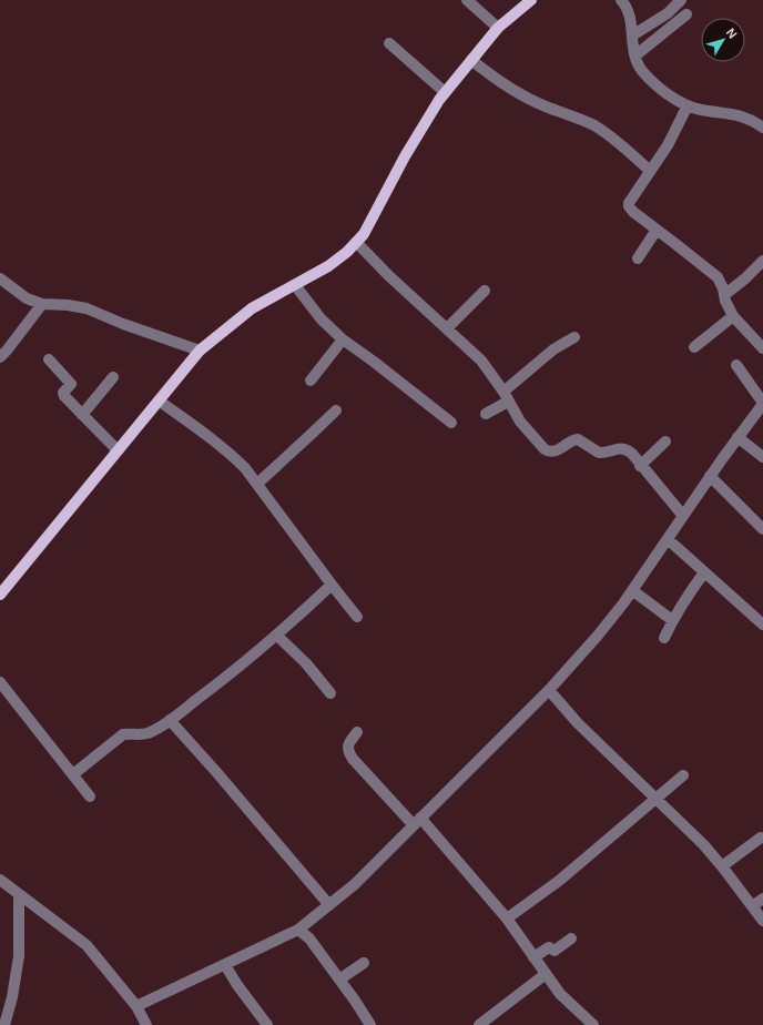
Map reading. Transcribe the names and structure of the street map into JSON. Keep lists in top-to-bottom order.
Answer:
{
  "north": "top right"
}
